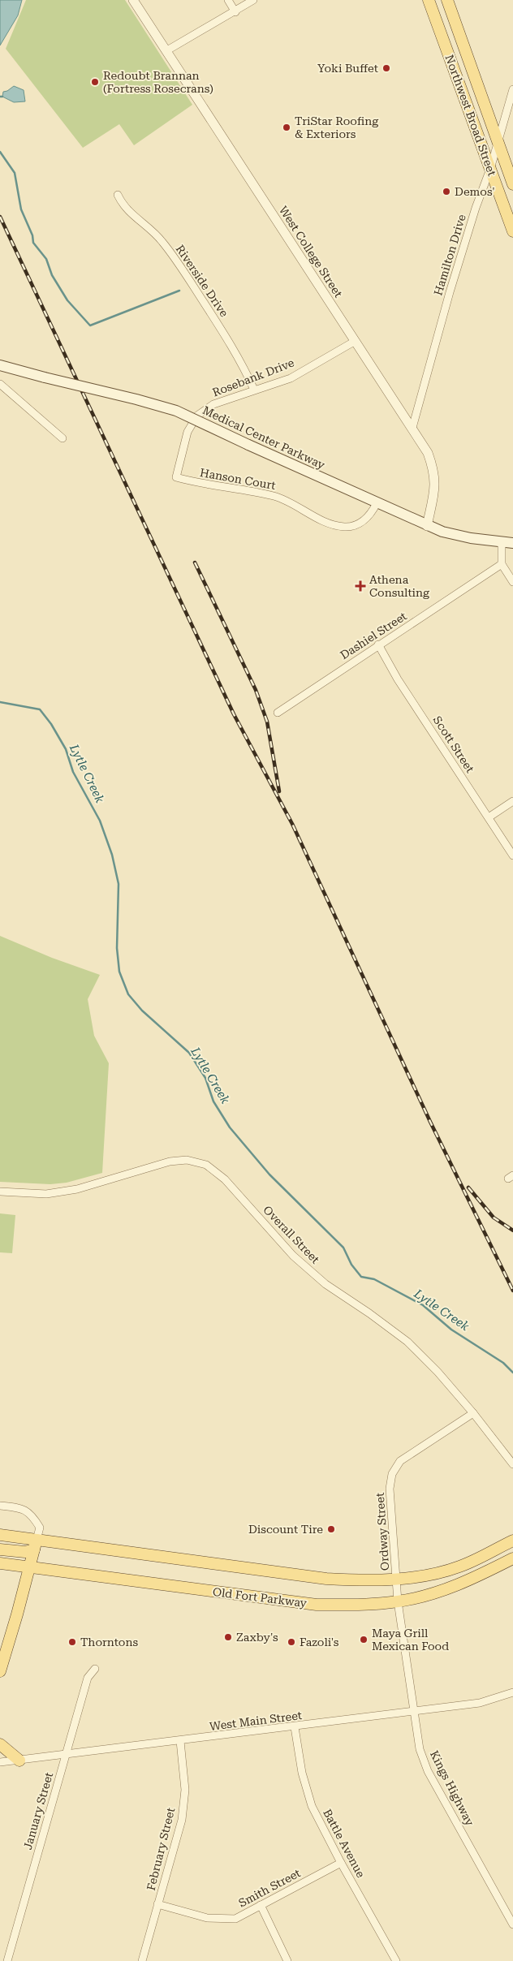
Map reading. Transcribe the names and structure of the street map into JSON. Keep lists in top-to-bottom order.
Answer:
{
  "streets": {
    "main road": ["Northwest Broad Street", "Medical Center Parkway", "Old Fort Parkway"],
    "street": [
      "West College Street",
      "Hamilton Drive",
      "Riverside Drive",
      "Rosebank Drive",
      "Hanson Court",
      "Dashiel Street",
      "Scott Street",
      "Overall Street",
      "Ordway Street",
      "West Main Street",
      "Kings Highway",
      "January Street",
      "Battle Avenue",
      "February Street",
      "Smith Street"
    ]
  },
  "crossings": [
    ["Northwest Broad Street", "Hamilton Drive"],
    ["West College Street", "Hamilton Drive"],
    ["West College Street", "Rosebank Drive"],
    ["West College Street", "Medical Center Parkway"],
    ["Riverside Drive", "Rosebank Drive"],
    ["Rosebank Drive", "Hanson Court"],
    ["Medical Center Parkway", "Hanson Court"],
    ["Dashiel Street", "Scott Street"],
    ["Overall Street", "Ordway Street"],
    ["Ordway Street", "Kings Highway"],
    ["Old Fort Parkway", "Kings Highway"],
    ["West Main Street", "Kings Highway"],
    ["West Main Street", "January Street"],
    ["West Main Street", "Battle Avenue"],
    ["West Main Street", "February Street"],
    ["Battle Avenue", "Smith Street"],
    ["February Street", "Smith Street"]
  ],
  "water": ["Lytle Creek"],
  "places": {
    "other": [
      "Yoki Buffet",
      "Redoubt Brannan (Fortress Rosecrans)",
      "TriStar Roofing & Exteriors",
      "Demos'",
      "Discount Tire",
      "Zaxby's",
      "Maya Grill Mexican Food",
      "Thorntons",
      "Fazoli's"
    ],
    "health": ["Athena Consulting"]
  }
}
